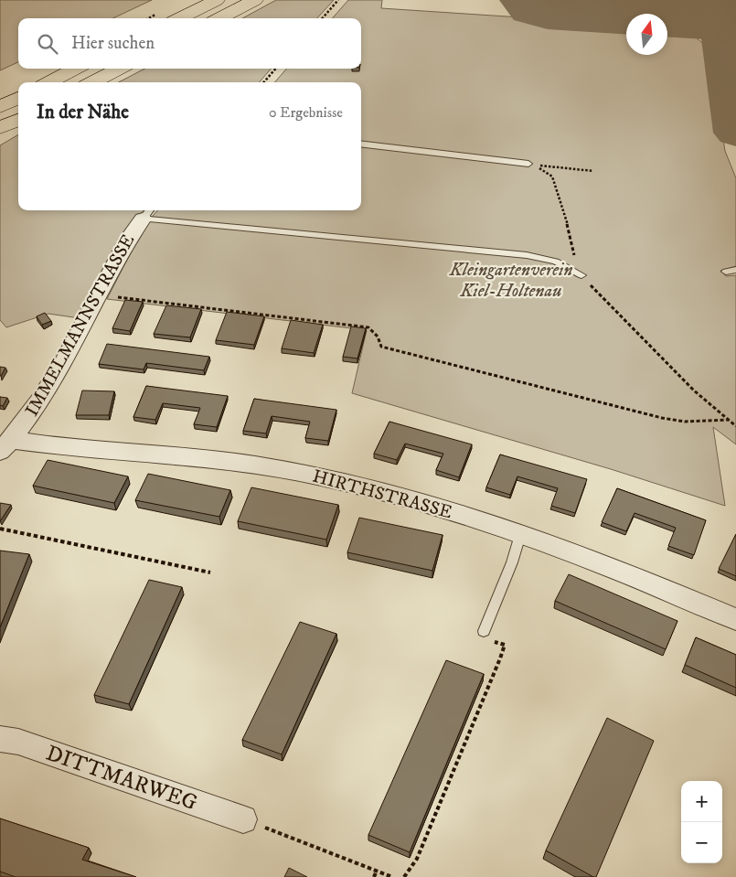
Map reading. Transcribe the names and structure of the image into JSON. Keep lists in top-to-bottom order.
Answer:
{
  "streets": {
    "street": ["IMMELMANNSTRASSE", "HIRTHSTRASSE", "DITTMARWEG"]
  },
  "crossings": [
    ["IMMELMANNSTRASSE", "HIRTHSTRASSE"]
  ],
  "parks": ["Kleingartenverein Kiel-Holtenau"],
  "north": "top",
  "page": {
    "search": "Hier suchen",
    "heading": ["In der Nähe", "0 Ergebnisse"],
    "map_buttons": ["+", "−"]
  }
}
